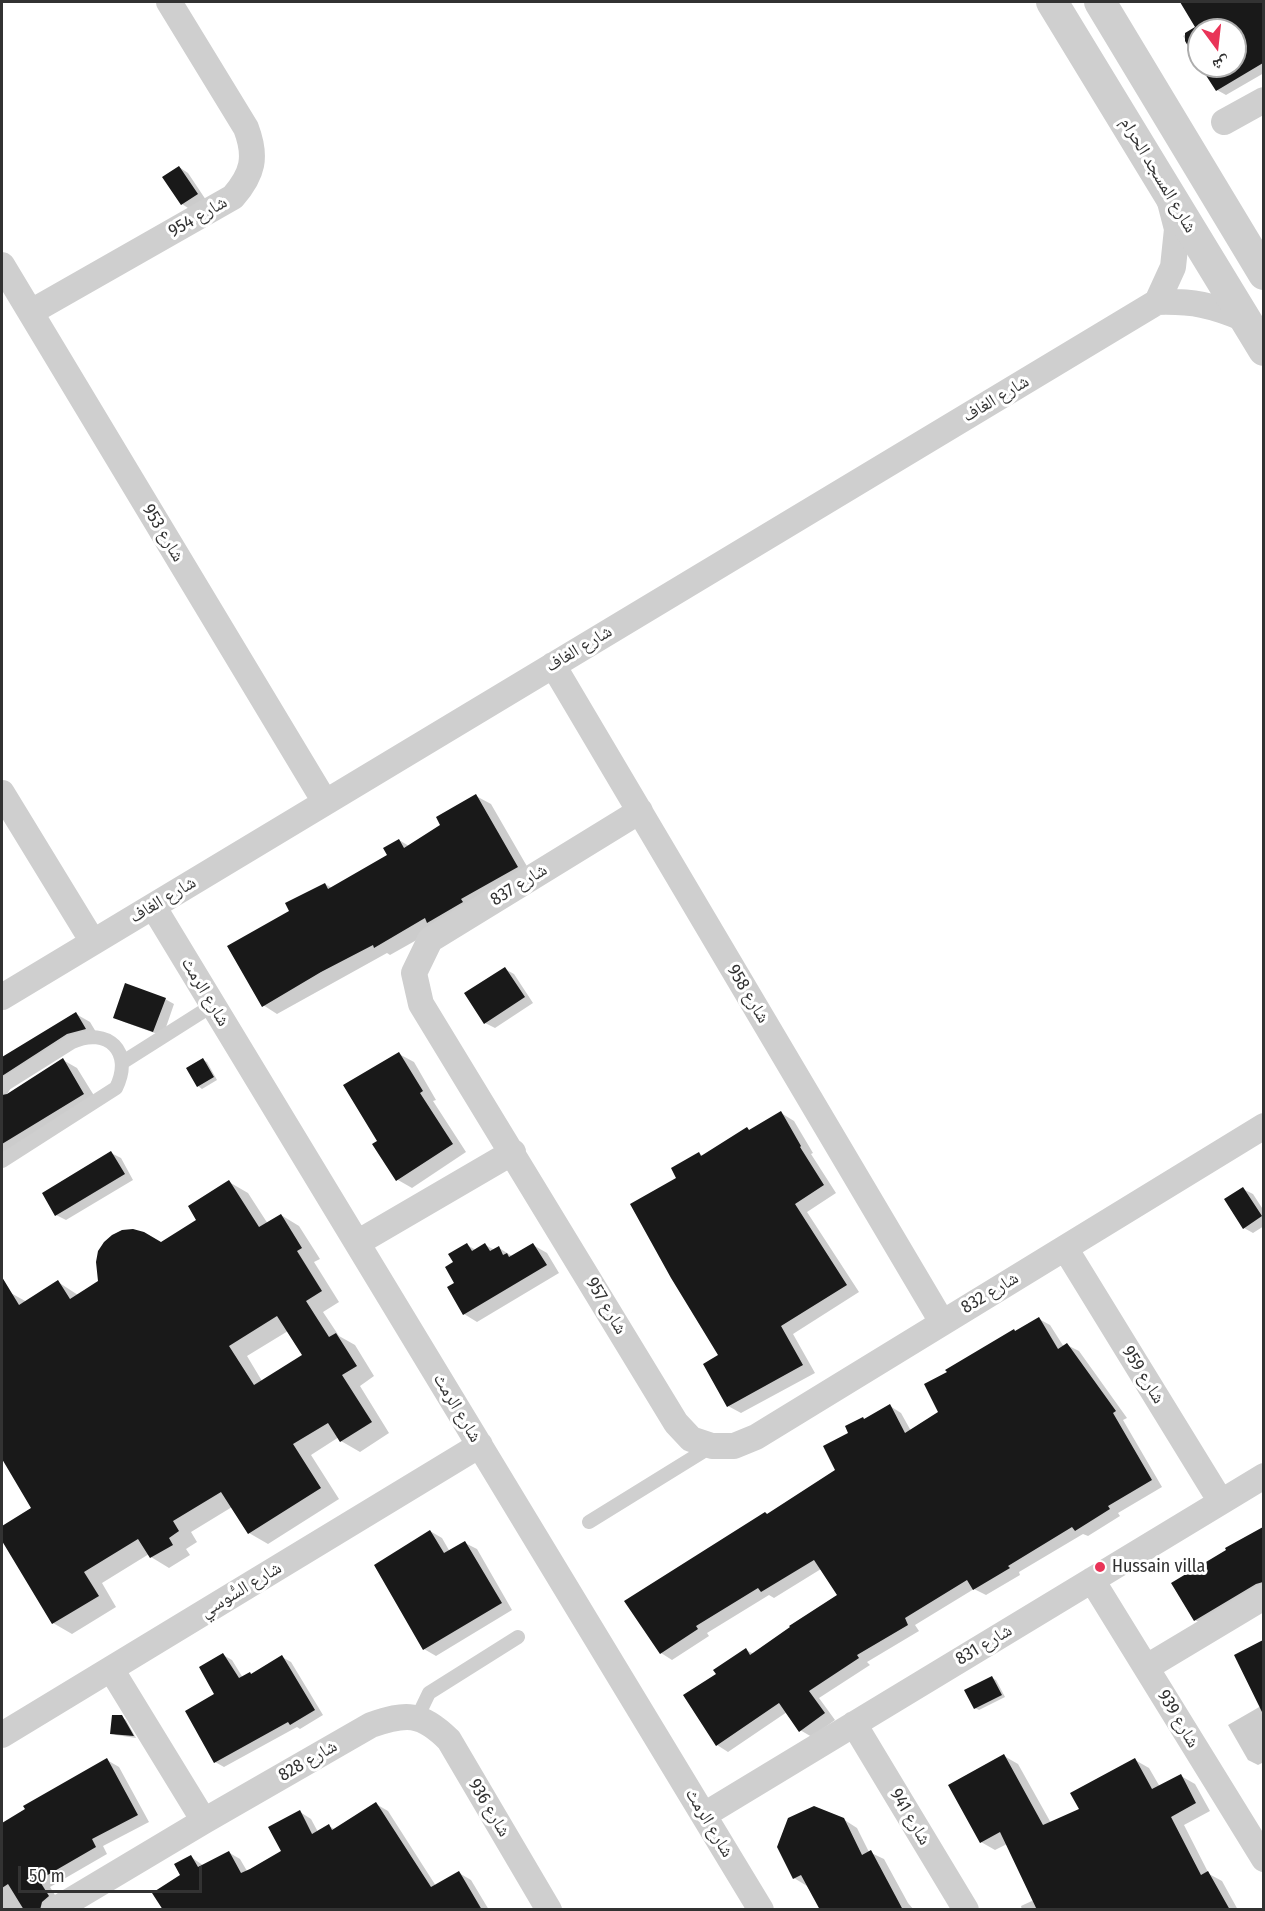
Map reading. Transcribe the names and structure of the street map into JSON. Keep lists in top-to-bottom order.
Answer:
{
  "streets": {
    "street": [
      "شارع المسجد الحرام",
      "شارع 954",
      "شارع الغاف",
      "شارع 953",
      "شارع 837",
      "شارع الرمث",
      "شارع 958",
      "شارع 832",
      "شارع 957",
      "شارع 959",
      "شارع السُّوسي",
      "شارع 831",
      "شارع 939",
      "شارع 828",
      "شارع 936",
      "شارع 941"
    ]
  },
  "crossings": [
    ["شارع 954", "شارع 953"],
    ["شارع الغاف", "شارع 953"],
    ["شارع الغاف", "شارع الرمث"],
    ["شارع الغاف", "شارع 958"],
    ["شارع 837", "شارع 958"],
    ["شارع 837", "شارع 957"],
    ["شارع الرمث", "شارع السُّوسي"],
    ["شارع الرمث", "شارع 831"],
    ["شارع 958", "شارع 832"],
    ["شارع 832", "شارع 957"],
    ["شارع 832", "شارع 959"],
    ["شارع 959", "شارع 831"],
    ["شارع 831", "شارع 939"],
    ["شارع 831", "شارع 941"],
    ["شارع 828", "شارع 936"]
  ],
  "places": ["Hussain villa"],
  "scale_bar": "50 m",
  "north": "bottom"
}
